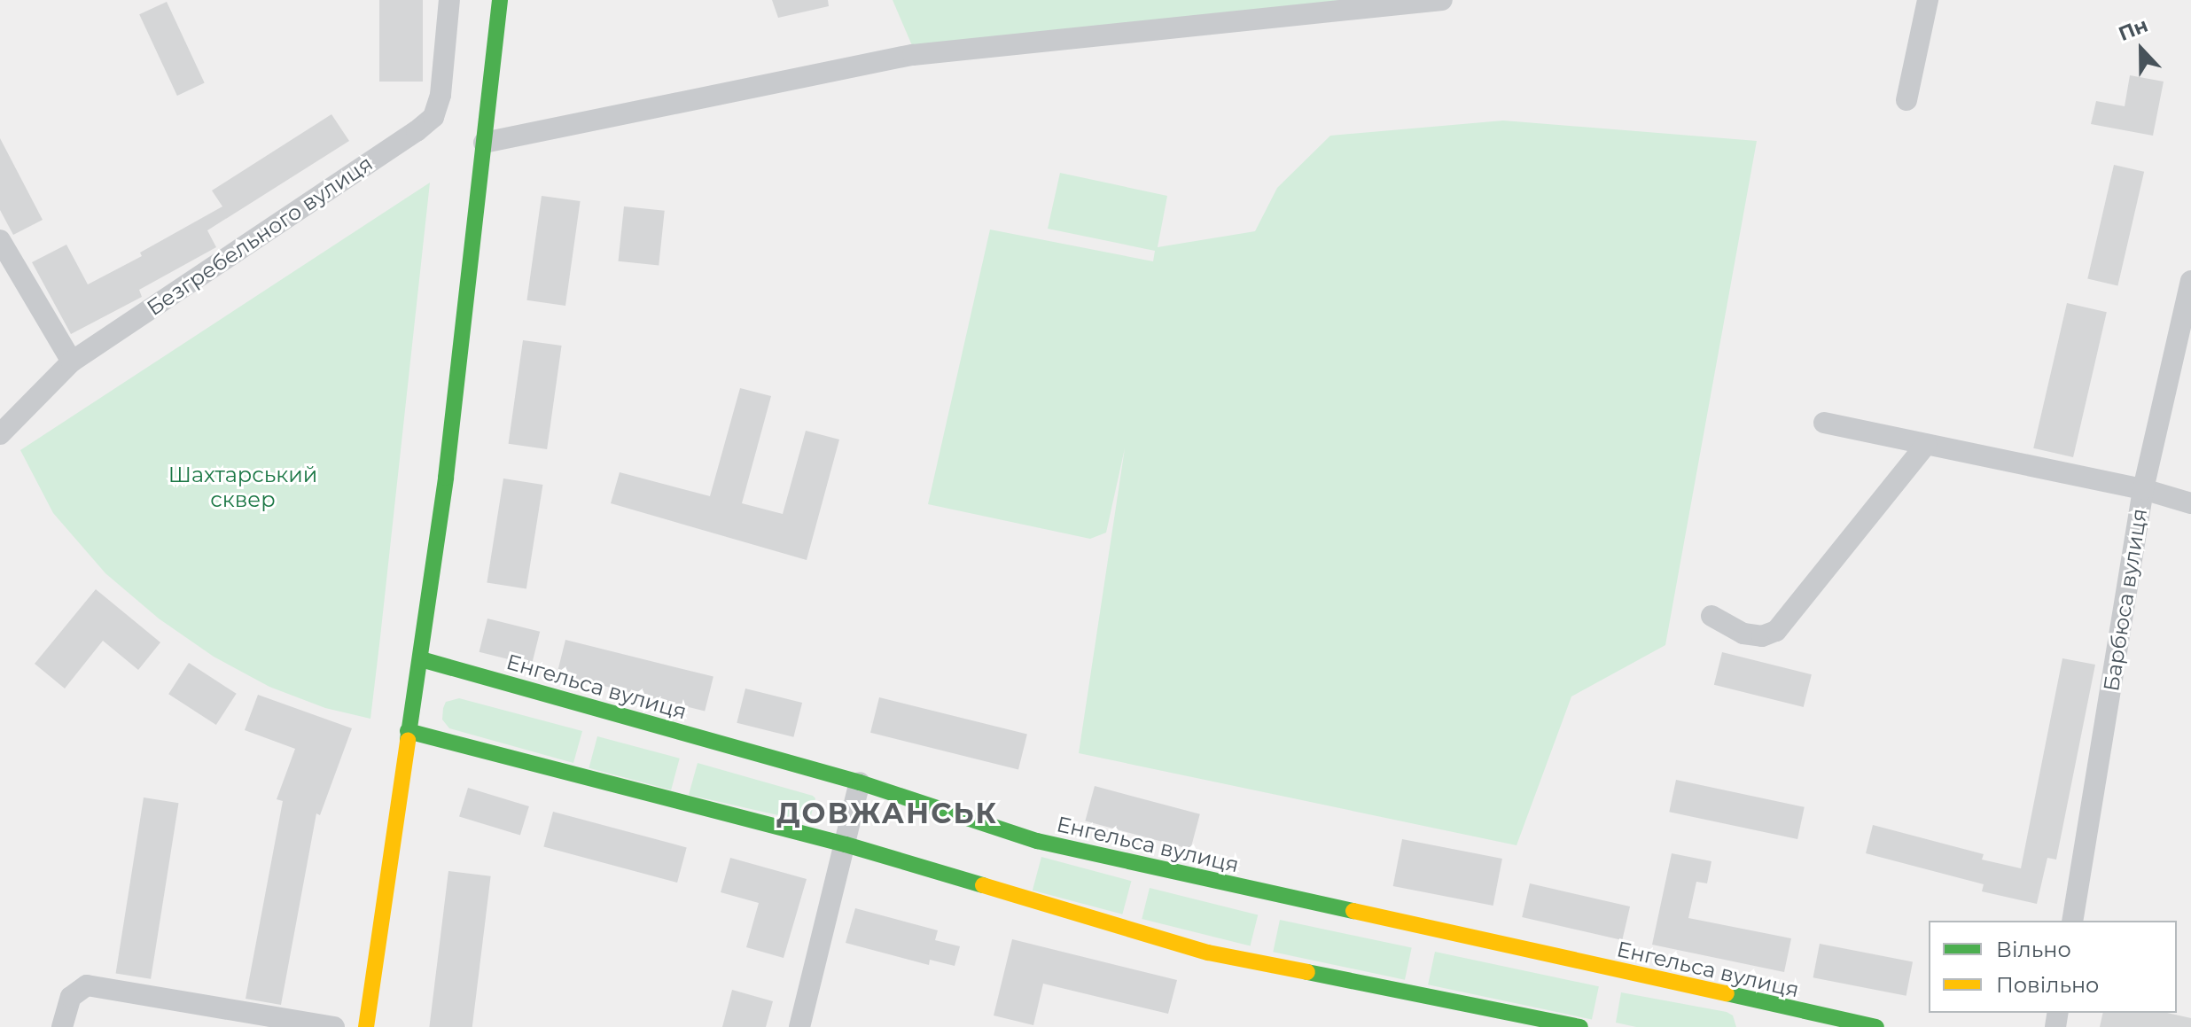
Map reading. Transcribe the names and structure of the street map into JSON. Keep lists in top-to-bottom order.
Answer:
{
  "streets": {
    "street": ["Безгребельного вулиця", "Барбюса вулиця", "Енгельса вулиця"]
  },
  "districts": ["ДОВЖАНСЬК"],
  "parks": ["Шахтарський сквер"],
  "legend": ["Вільно", "Повільно"],
  "north": "top"
}
